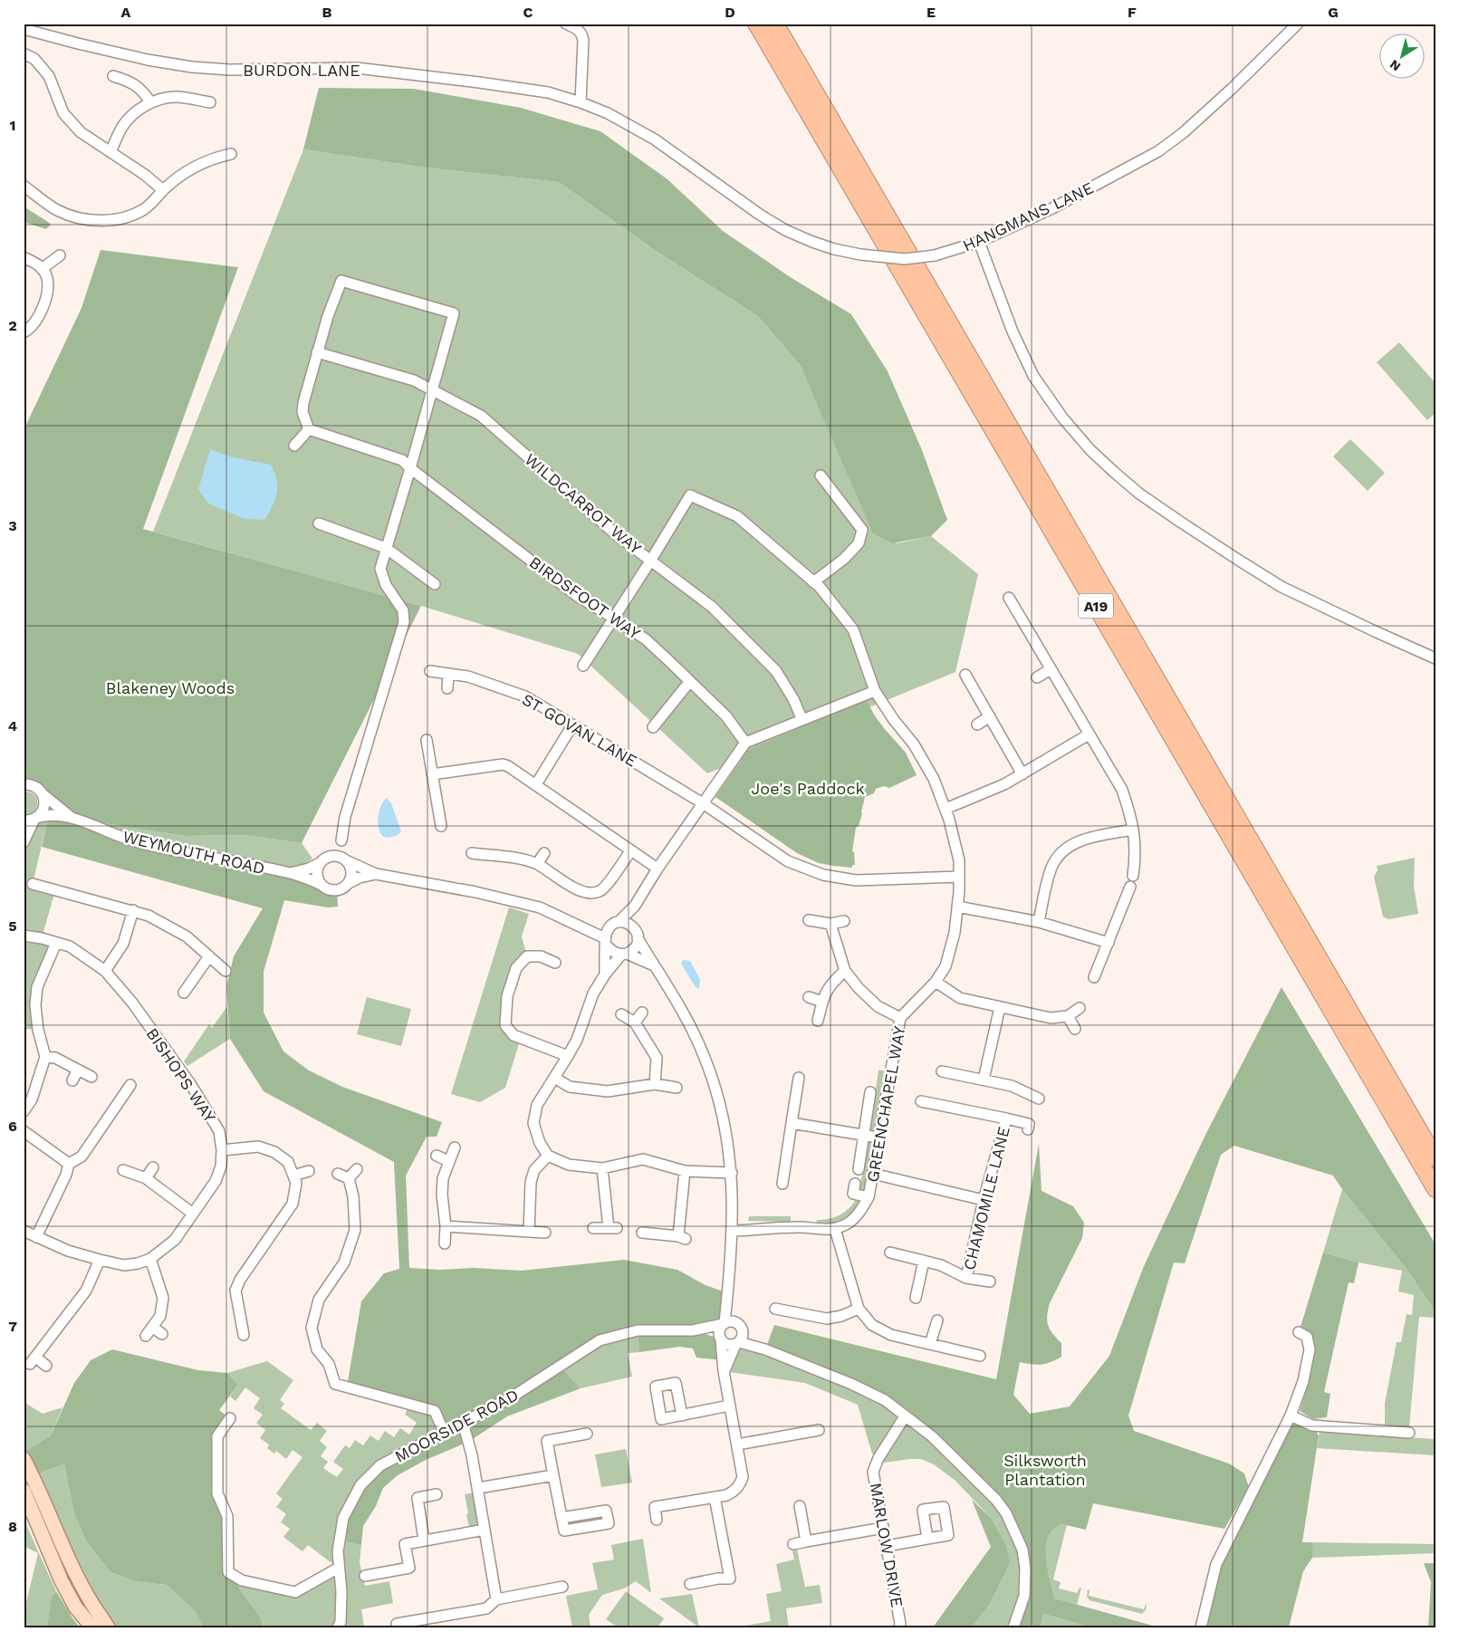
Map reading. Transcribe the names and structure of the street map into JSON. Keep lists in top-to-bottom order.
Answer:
{
  "streets": {
    "highway": ["A19"],
    "street": [
      "BURDON LANE",
      "HANGMANS LANE",
      "WILDCARROT WAY",
      "BIRDSFOOT WAY",
      "ST GOVAN LANE",
      "WEYMOUTH ROAD",
      "BISHOPS WAY",
      "GREENCHAPEL WAY",
      "CHAMOMILE LANE",
      "MOORSIDE ROAD",
      "MARLOW DRIVE"
    ]
  },
  "crossings": [
    ["BURDON LANE", "HANGMANS LANE"],
    ["WILDCARROT WAY", "GREENCHAPEL WAY"],
    ["ST GOVAN LANE", "GREENCHAPEL WAY"]
  ],
  "parks": ["Blakeney Woods", "Joe's Paddock", "Silksworth Plantation"],
  "north": "bottom left",
  "grid": {
    "columns": [
      "A",
      "B",
      "C",
      "D",
      "E",
      "F",
      "G"
    ],
    "rows": [
      "1",
      "2",
      "3",
      "4",
      "5",
      "6",
      "7",
      "8"
    ]
  }
}
